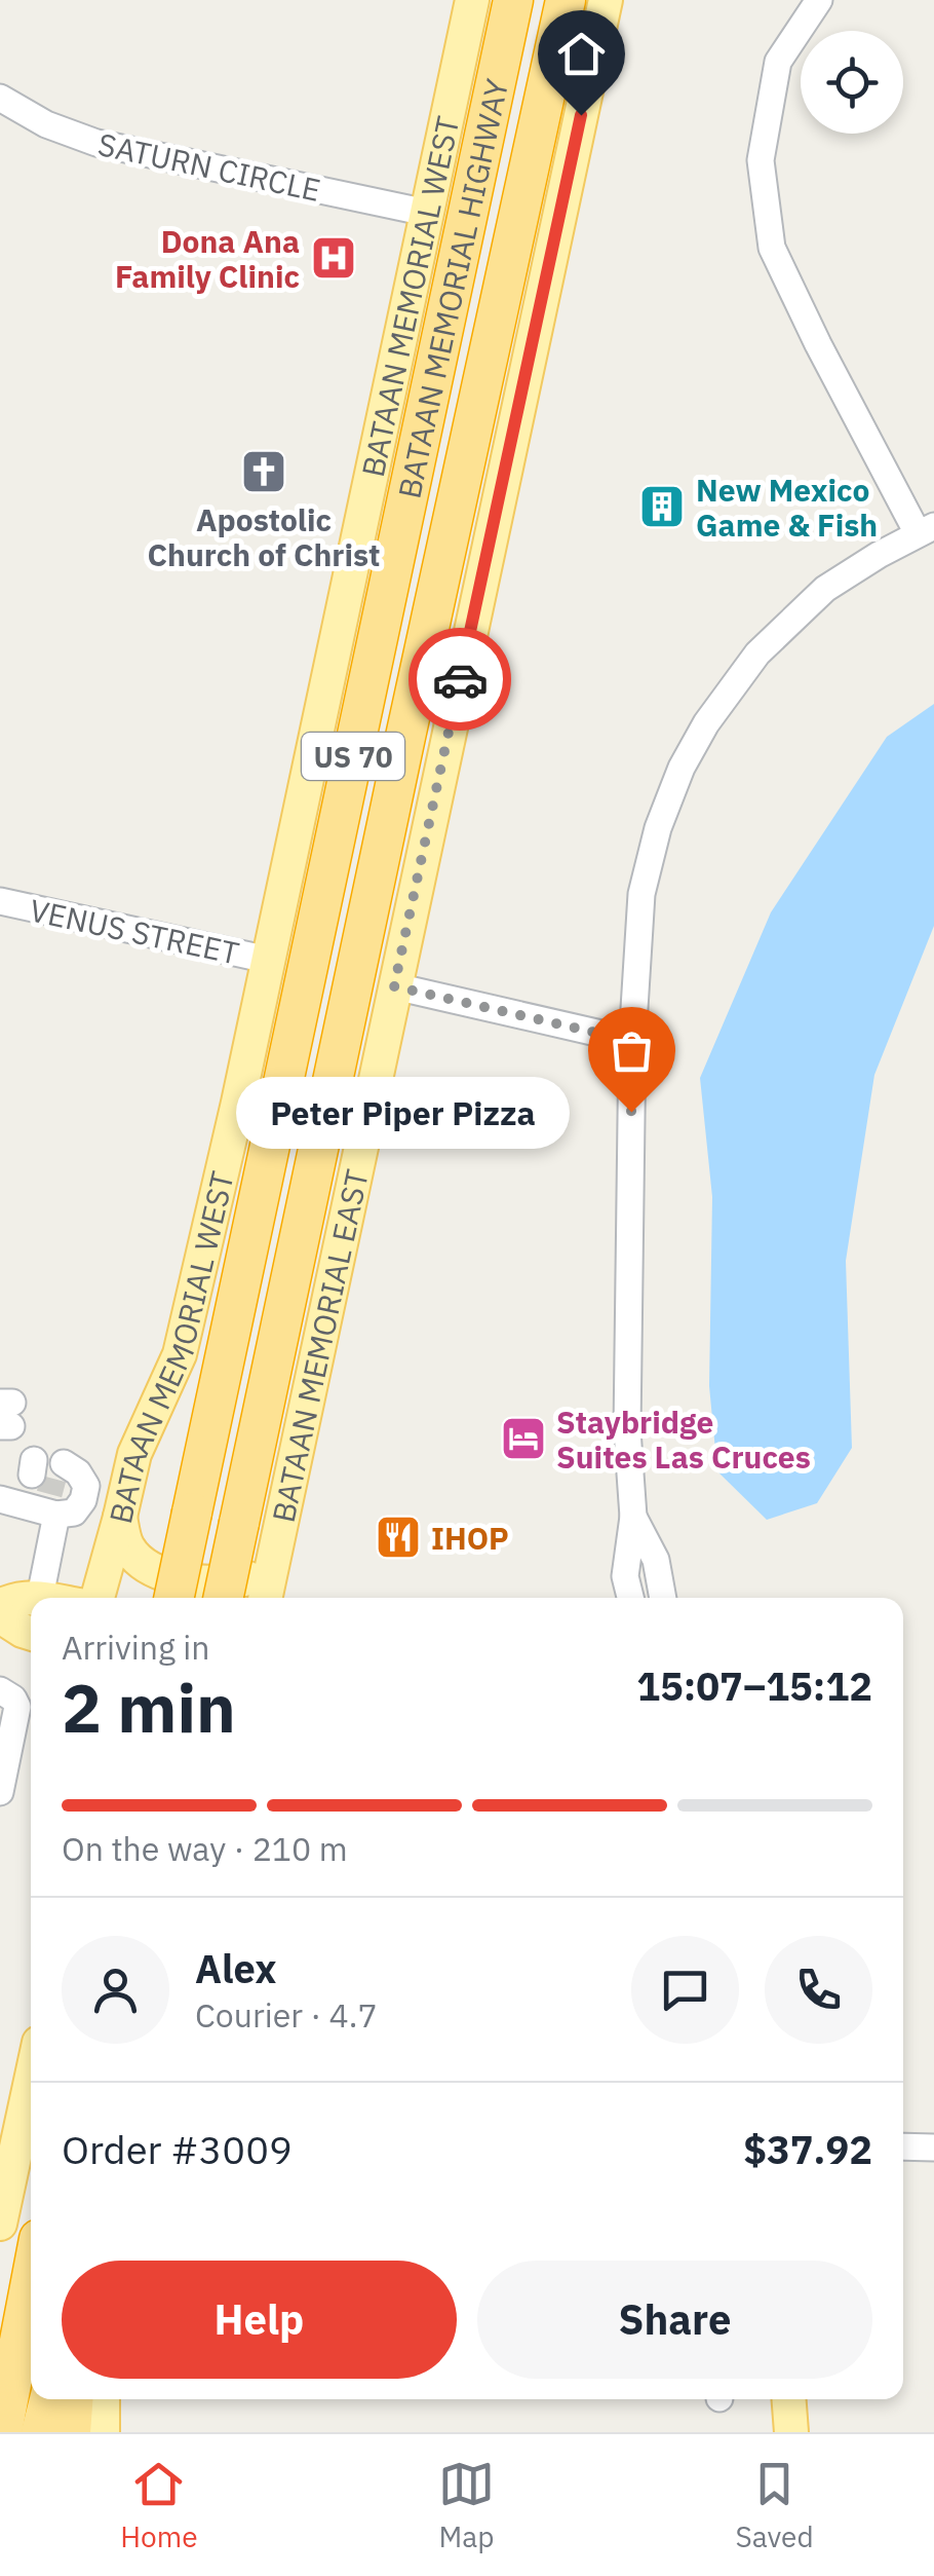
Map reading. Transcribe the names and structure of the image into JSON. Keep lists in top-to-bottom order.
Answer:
{
  "streets": {
    "highway": ["BATAAN MEMORIAL HIGHWAY", "US 70"],
    "main road": ["BATAAN MEMORIAL WEST", "BATAAN MEMORIAL EAST"],
    "street": ["SATURN CIRCLE", "VENUS STREET"]
  },
  "crossings": [
    ["SATURN CIRCLE", "BATAAN MEMORIAL WEST"],
    ["BATAAN MEMORIAL WEST", "VENUS STREET"]
  ],
  "places": {
    "hospital": ["Dona Ana Family Clinic"],
    "church": ["Apostolic Church of Christ"],
    "building": ["New Mexico Game & Fish"],
    "other": ["Peter Piper Pizza"],
    "hotel": ["Staybridge Suites Las Cruces"],
    "restaurant": ["IHOP"]
  },
  "page": {
    "bubble": "Peter Piper Pizza",
    "heading": ["2 min", "Arriving in", "15:07–15:12"],
    "panel": [
      "Alex",
      "Courier · 4.7",
      "Order #3009",
      "$37.92"
    ],
    "bar": "On the way · 210 m",
    "buttons": ["Help", "Share"],
    "tabs": ["Home", "Map", "Saved"]
  }
}
